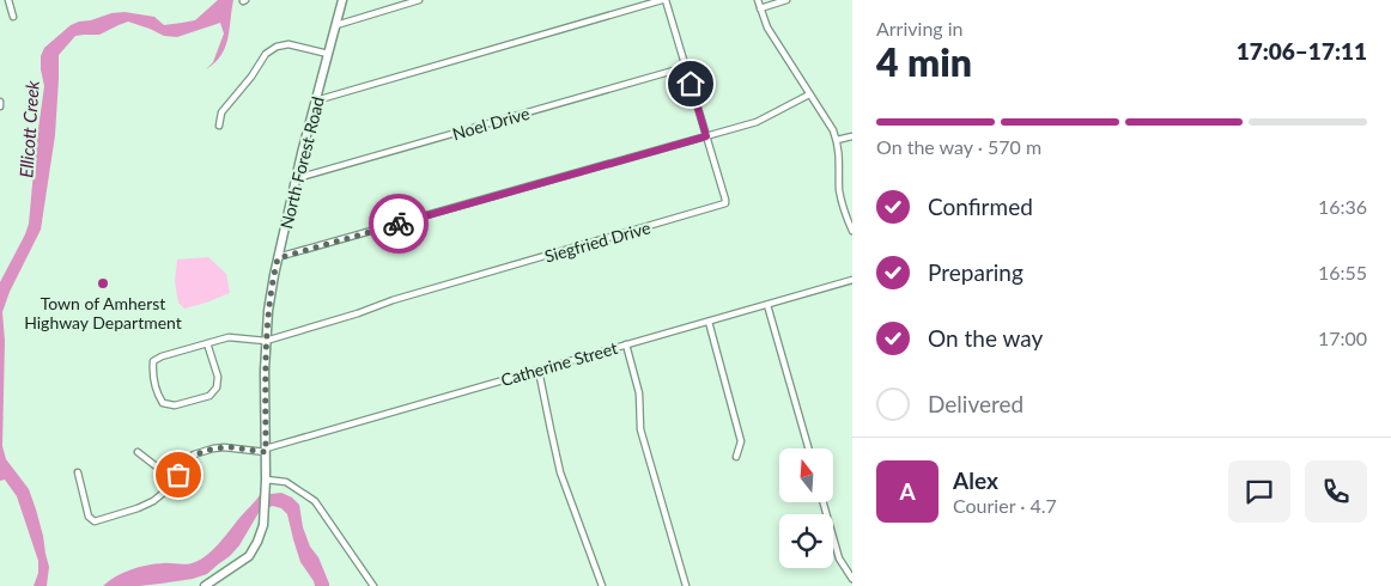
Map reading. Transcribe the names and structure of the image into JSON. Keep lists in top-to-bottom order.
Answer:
{
  "streets": {
    "street": [
      "Noel Drive",
      "North Forest Road",
      "Siegfried Drive",
      "Catherine Street"
    ]
  },
  "crossings": [
    ["Noel Drive", "North Forest Road"],
    ["Noel Drive", "Siegfried Drive"],
    ["North Forest Road", "Siegfried Drive"],
    ["North Forest Road", "Catherine Street"]
  ],
  "water": ["Ellicott Creek"],
  "places": ["Town of Amherst Highway Department"],
  "north": "top",
  "page": {
    "heading": ["4 min", "Arriving in", "17:06–17:11"],
    "panel": ["Alex", "Courier · 4.7"],
    "bar": "On the way · 570 m",
    "list": [
      ["Confirmed", "16:36"],
      ["Preparing", "16:55"],
      ["On the way", "17:00"],
      "Delivered"
    ],
    "round": "A"
  }
}
